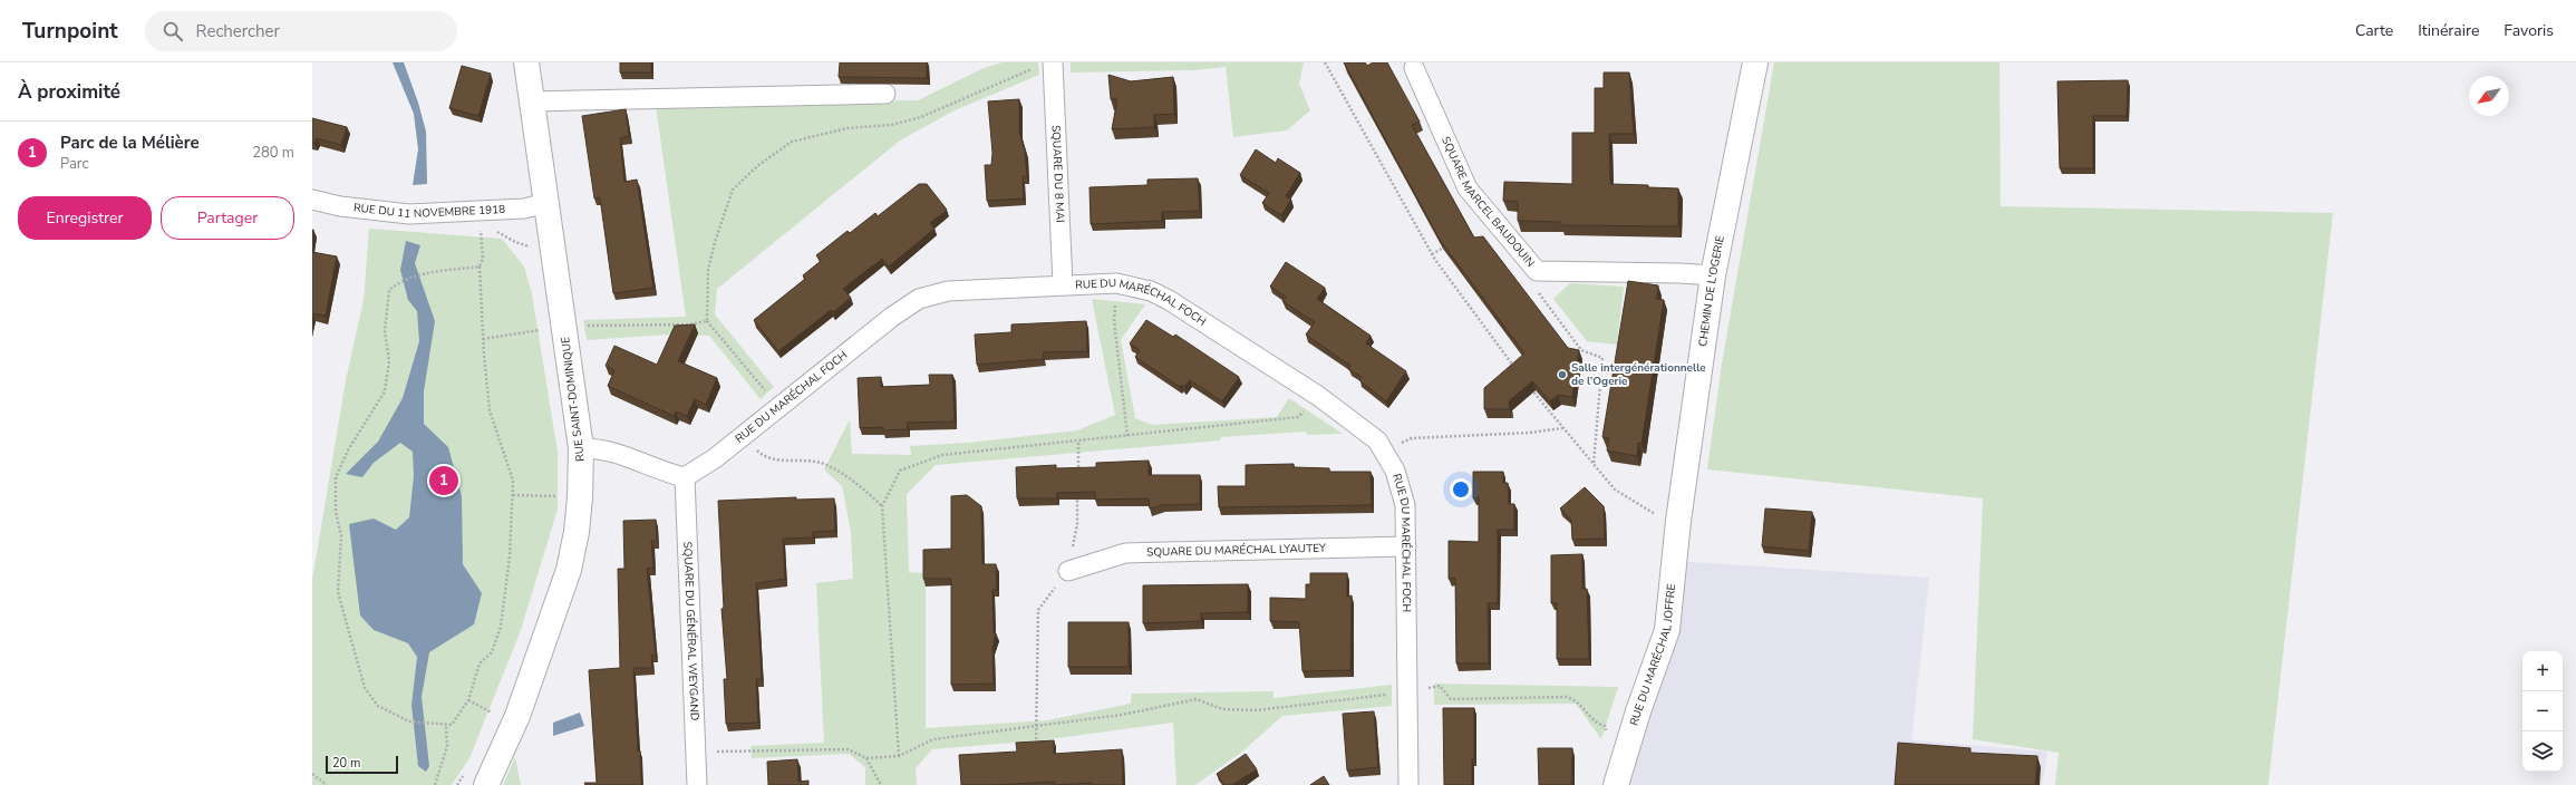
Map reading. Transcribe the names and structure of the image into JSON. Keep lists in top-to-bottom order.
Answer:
{
  "streets": {
    "street": [
      "SQUARE DU 8 MAI",
      "SQUARE MARCEL BAUDOUIN",
      "RUE DU 11 NOVEMBRE 1918",
      "CHEMIN DE L'OGERIE",
      "RUE DU MARÉCHAL FOCH",
      "RUE SAINT-DOMINIQUE",
      "SQUARE DU MARÉCHAL LYAUTEY",
      "SQUARE DU GÉNÉRAL WEYGAND",
      "RUE DU MARÉCHAL JOFFRE"
    ]
  },
  "crossings": [
    ["SQUARE DU 8 MAI", "RUE DU MARÉCHAL FOCH"],
    ["SQUARE MARCEL BAUDOUIN", "CHEMIN DE L'OGERIE"],
    ["RUE DU 11 NOVEMBRE 1918", "RUE SAINT-DOMINIQUE"],
    ["CHEMIN DE L'OGERIE", "RUE DU MARÉCHAL JOFFRE"],
    ["RUE DU MARÉCHAL FOCH", "SQUARE DU MARÉCHAL LYAUTEY"],
    ["RUE DU MARÉCHAL FOCH", "SQUARE DU GÉNÉRAL WEYGAND"]
  ],
  "places": ["Salle intergénérationnelle de l’Ogerie"],
  "scale_bar": "20 m",
  "north": "bottom left",
  "page": {
    "header": "Turnpoint",
    "search": "Rechercher",
    "nav": ["Carte", "Itinéraire", "Favoris"],
    "heading": "À proximité",
    "list": [
      {
        "mark": "1",
        "name": "Parc de la Mélière",
        "note": "Parc",
        "value": "280 m"
      }
    ],
    "buttons": ["Enregistrer", "Partager"],
    "pins": "1",
    "map_buttons": ["+", "−"],
    "scale": "20 m"
  }
}
